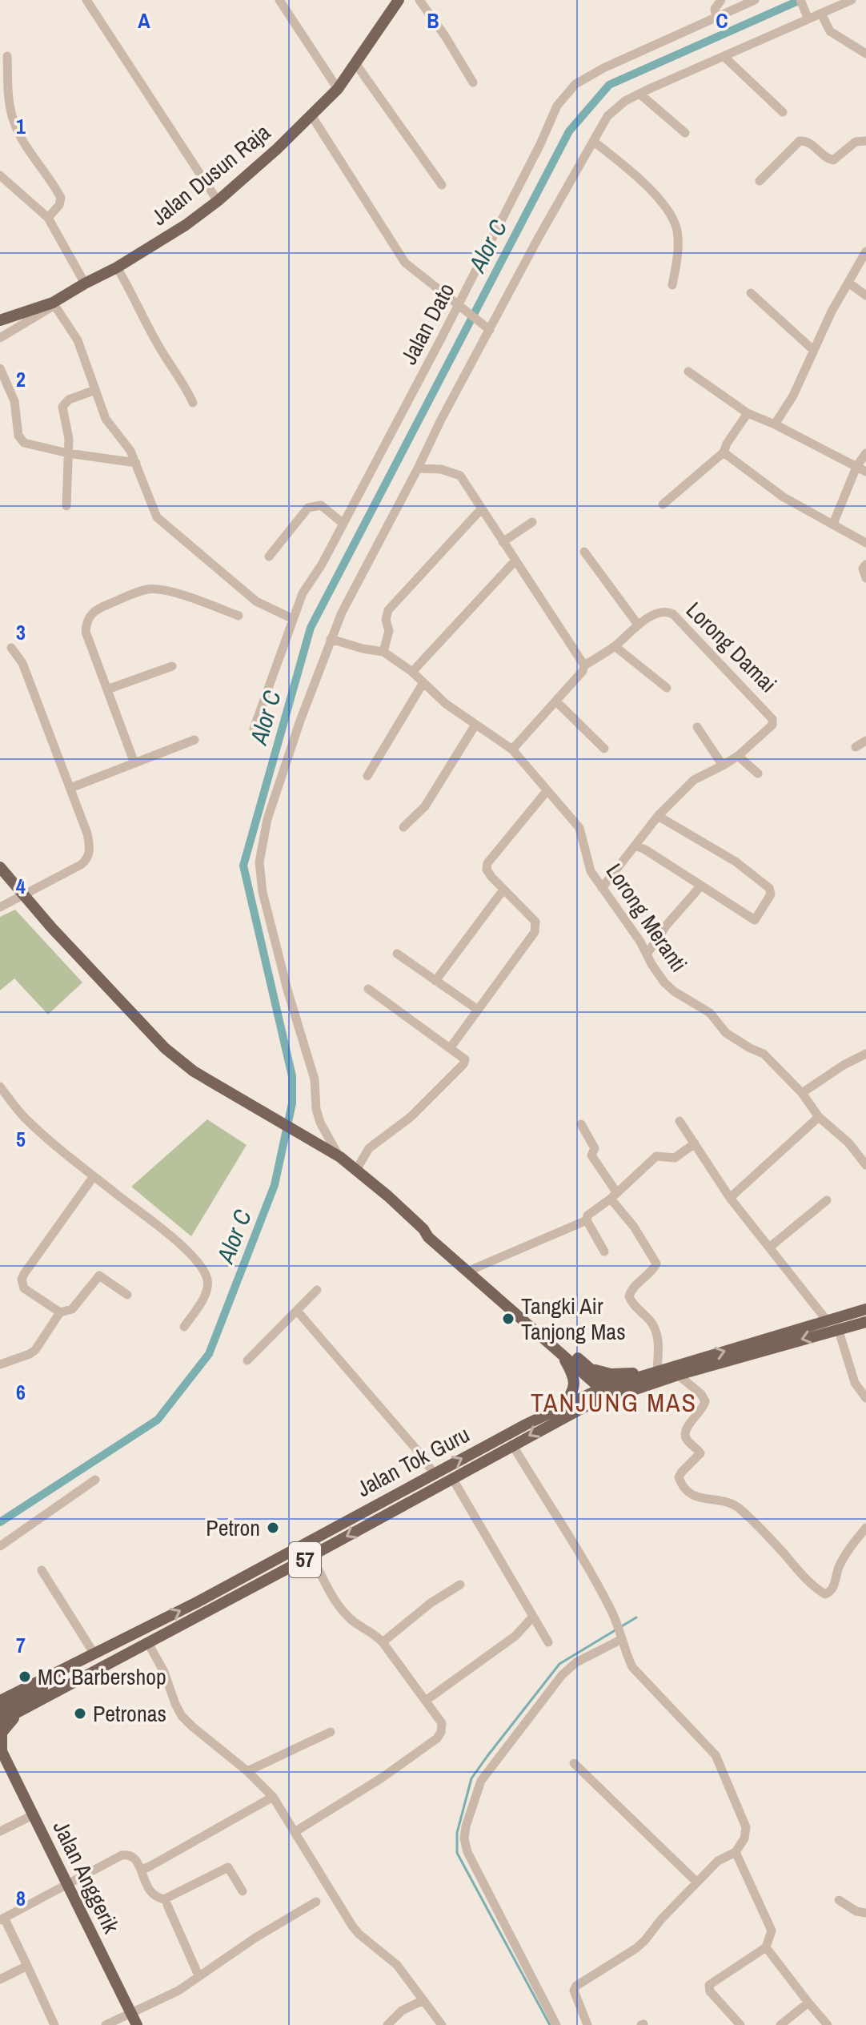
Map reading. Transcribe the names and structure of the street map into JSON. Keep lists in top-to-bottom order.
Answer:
{
  "streets": {
    "main road": [
      "Jalan Dusun Raja",
      "Jalan Tok Guru",
      "57",
      "Jalan Anggerik"
    ],
    "street": ["Jalan Dato", "Lorong Damai", "Lorong Meranti"]
  },
  "crossings": [
    ["Lorong Damai", "Lorong Meranti"]
  ],
  "districts": ["TANJUNG MAS"],
  "water": ["Alor C"],
  "places": [
    "Tangki Air Tanjong Mas",
    "Petron",
    "MC Barbershop",
    "Petronas"
  ],
  "grid": {
    "columns": ["A", "B", "C"],
    "rows": [
      "1",
      "2",
      "3",
      "4",
      "5",
      "6",
      "7",
      "8"
    ]
  }
}
